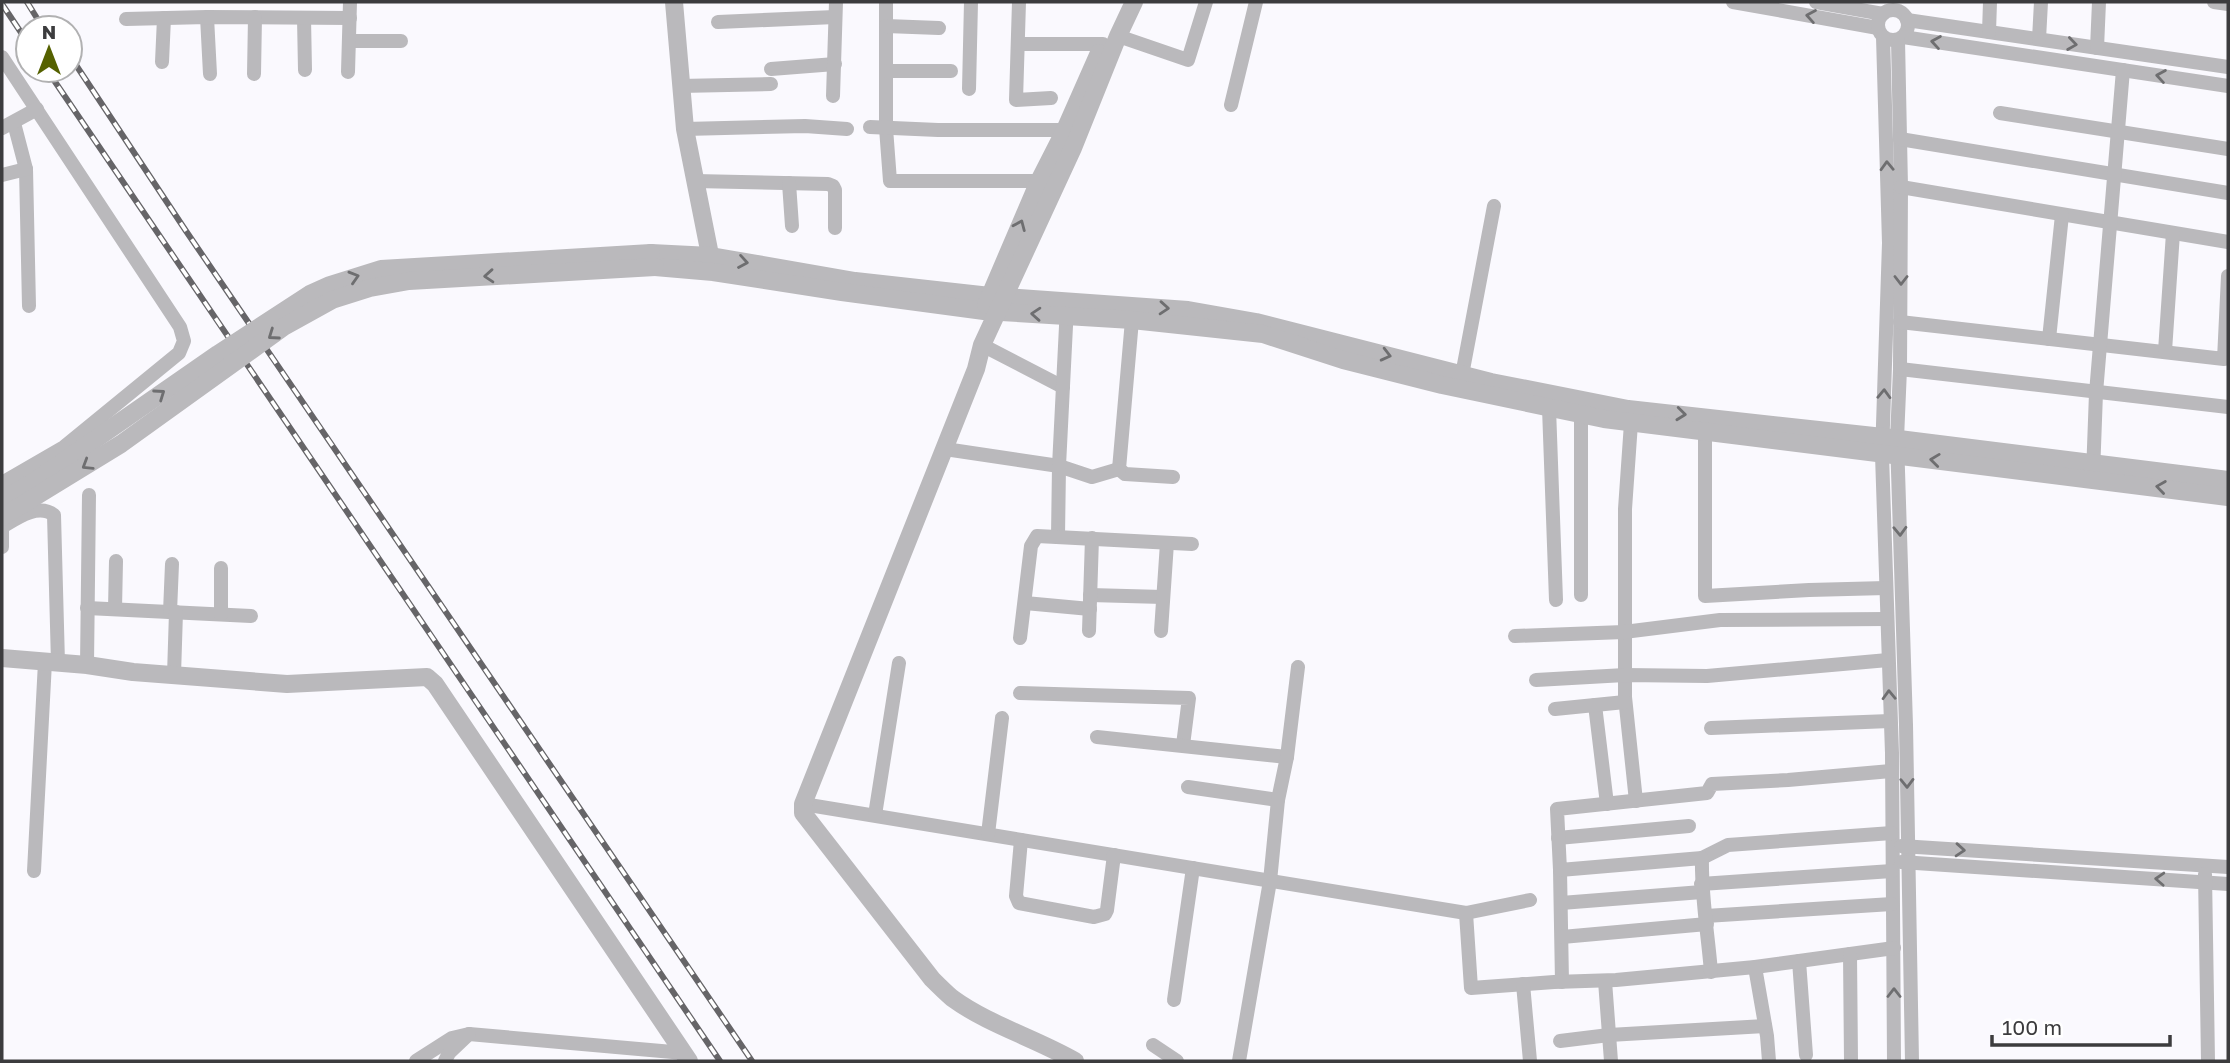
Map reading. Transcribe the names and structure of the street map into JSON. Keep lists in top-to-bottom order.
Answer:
{
  "scale_bar": "100 m",
  "north": "top"
}
